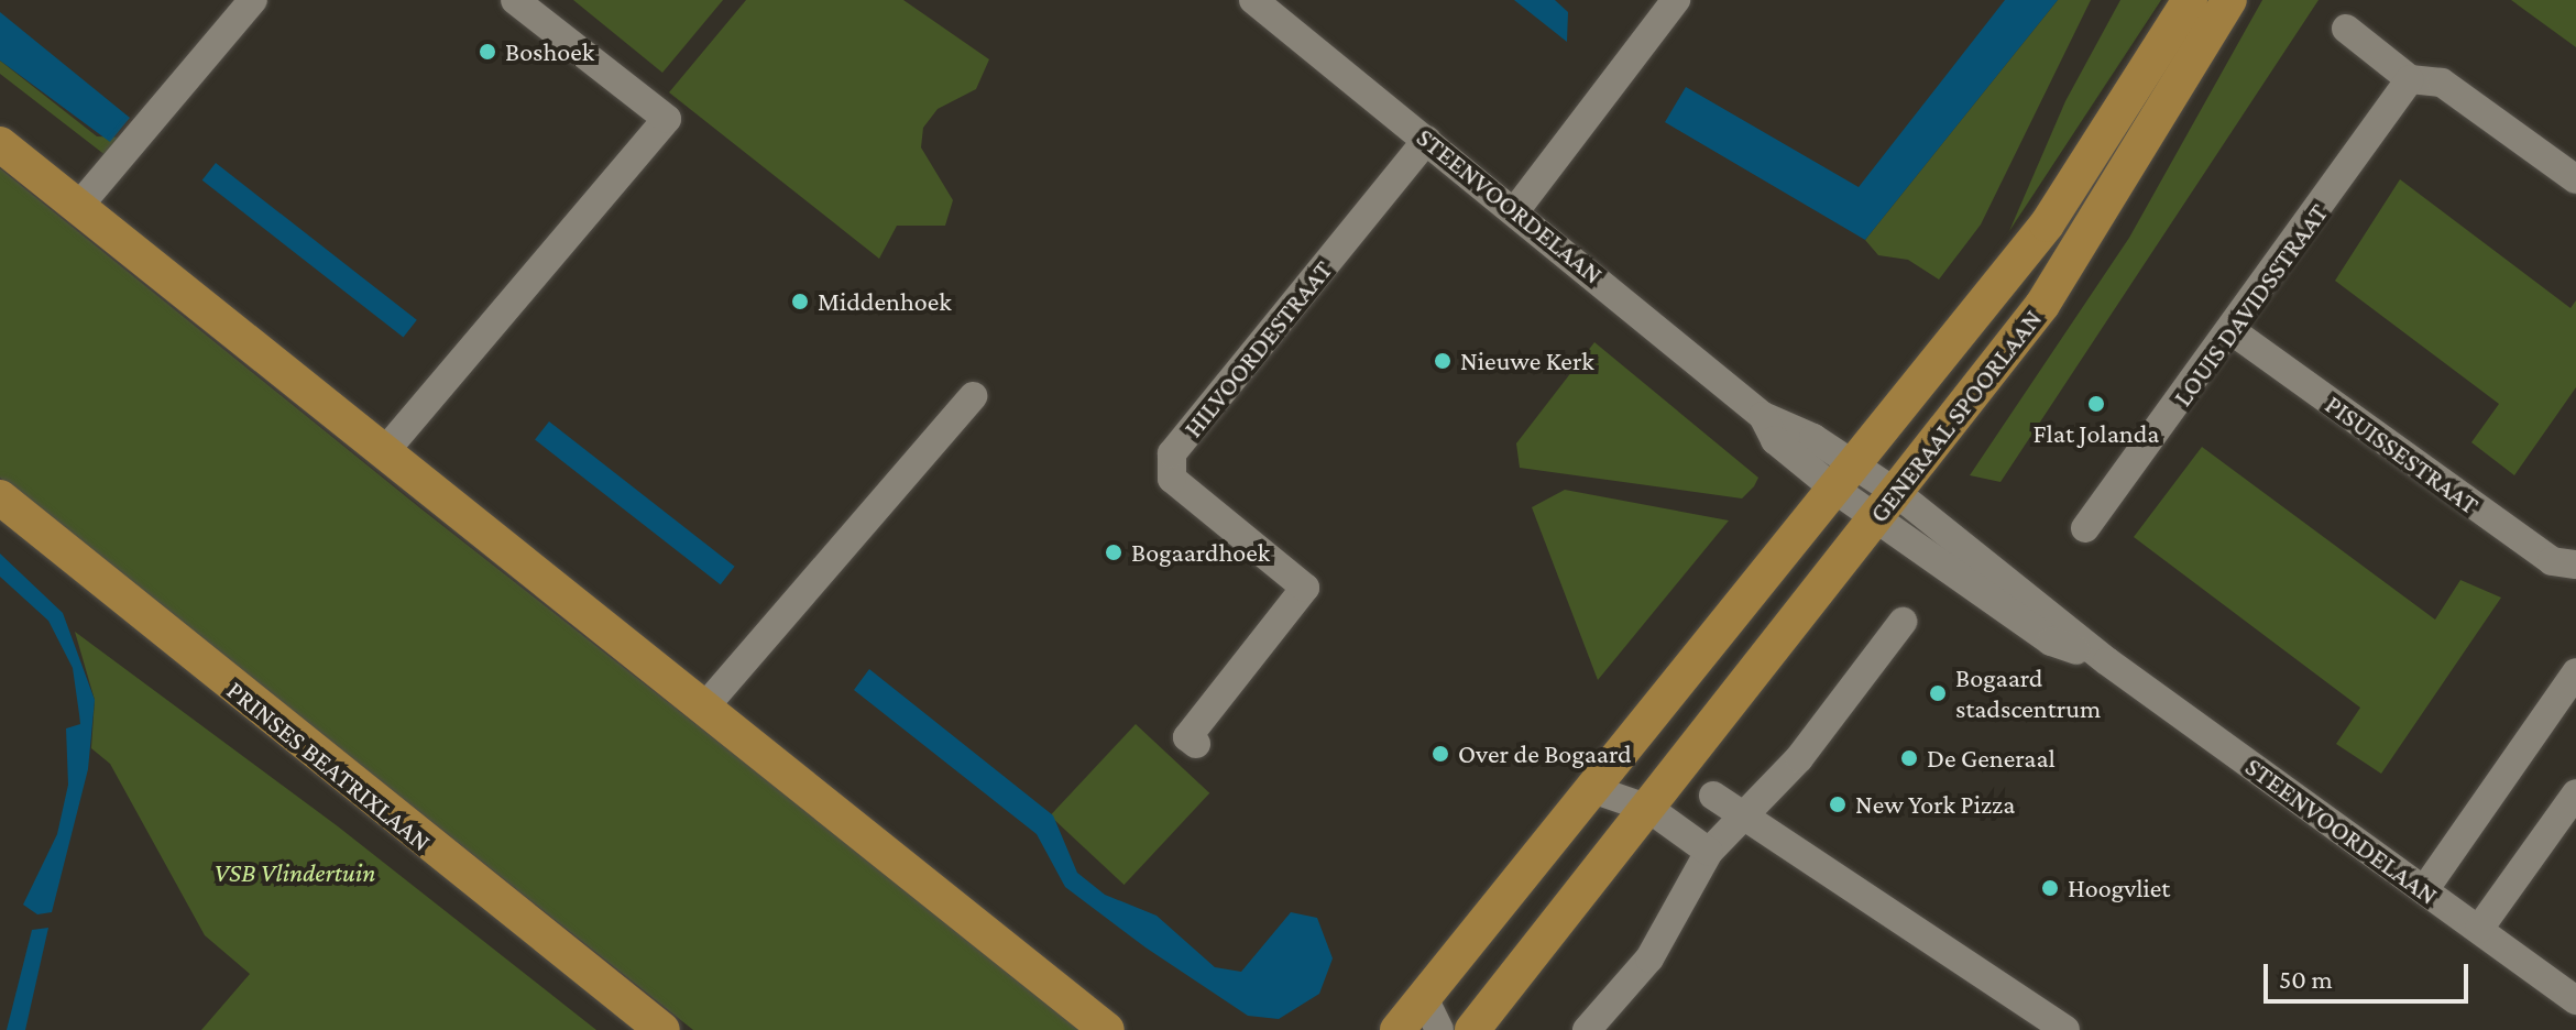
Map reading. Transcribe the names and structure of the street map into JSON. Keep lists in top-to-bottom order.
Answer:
{
  "streets": {
    "main road": ["GENERAAL SPOORLAAN", "PRINSES BEATRIXLAAN"],
    "street": [
      "STEENVOORDELAAN",
      "LOUIS DAVIDSSTRAAT",
      "HILVOORDESTRAAT",
      "PISUISSESTRAAT"
    ]
  },
  "crossings": [
    ["STEENVOORDELAAN", "HILVOORDESTRAAT"],
    ["STEENVOORDELAAN", "GENERAAL SPOORLAAN"],
    ["LOUIS DAVIDSSTRAAT", "PISUISSESTRAAT"]
  ],
  "parks": ["VSB Vlindertuin"],
  "places": [
    "Boshoek",
    "Middenhoek",
    "Nieuwe Kerk",
    "Flat Jolanda",
    "Bogaardhoek",
    "Bogaard stadscentrum",
    "Over de Bogaard",
    "De Generaal",
    "New York Pizza",
    "Hoogvliet"
  ],
  "scale_bar": "50 m"
}
